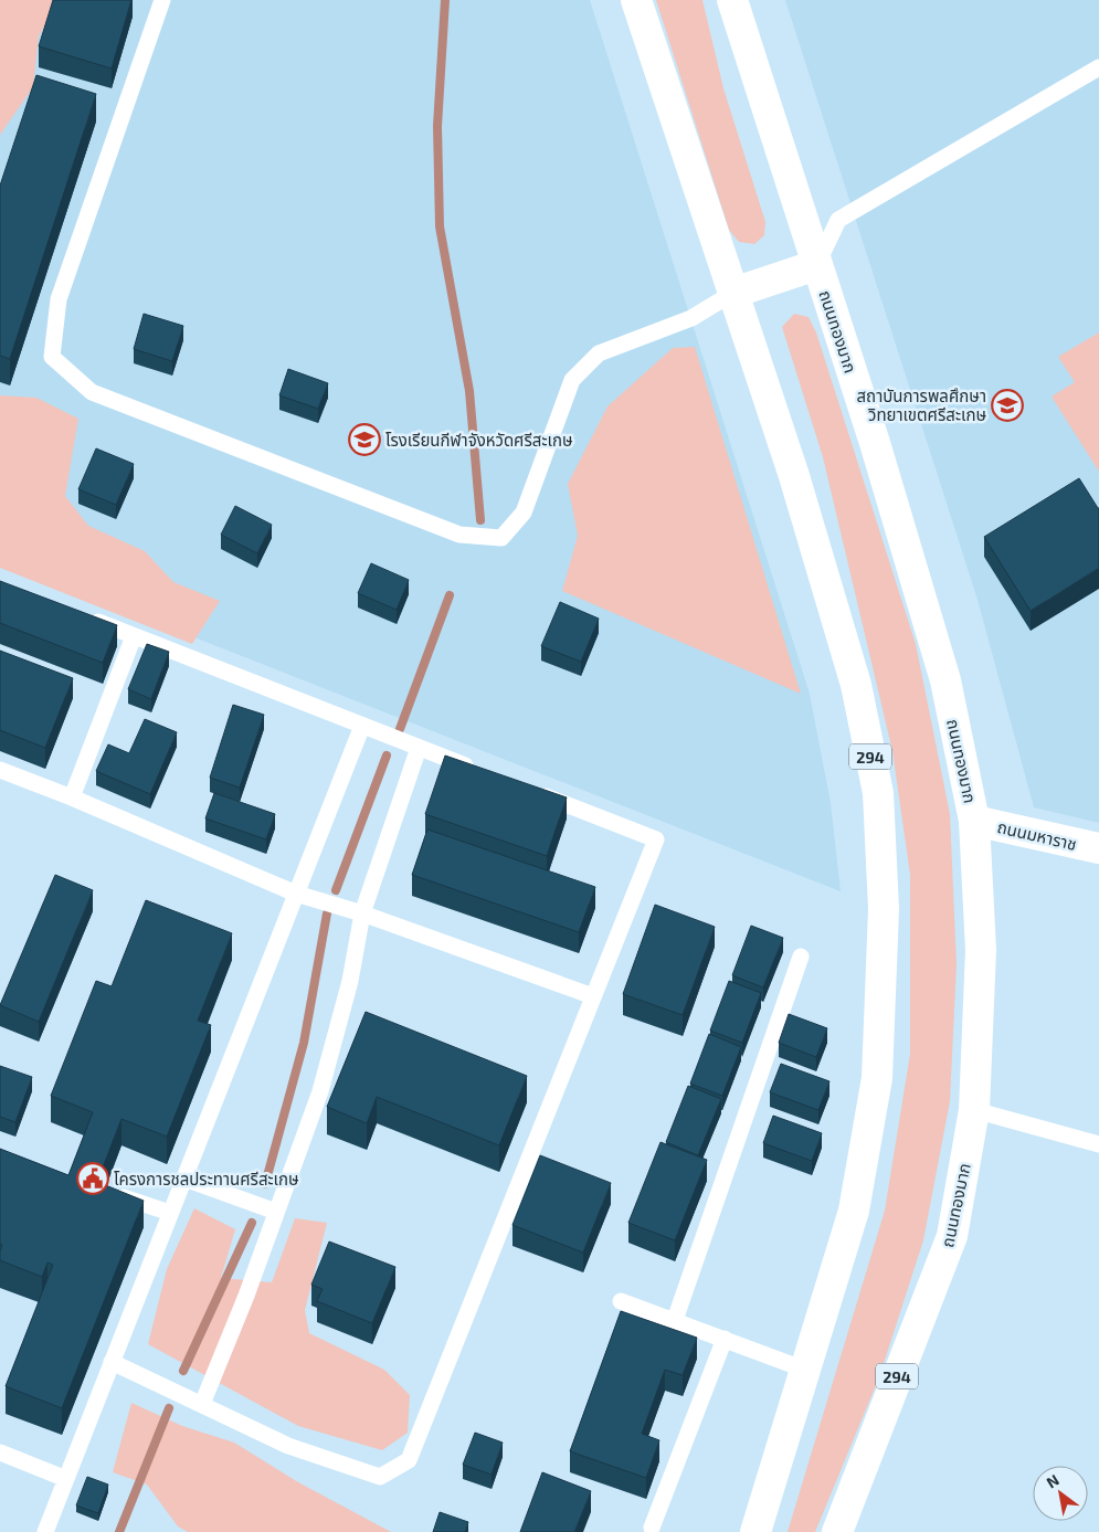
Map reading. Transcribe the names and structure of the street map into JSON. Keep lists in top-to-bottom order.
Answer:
{
  "streets": {
    "main road": ["ถนนทองมาก", "294", "ถนนมหาราช"]
  },
  "crossings": [
    ["ถนนทองมาก", "ถนนมหาราช"]
  ],
  "places": {
    "school or university": ["สถาบันการพลศึกษา วิทยาเขตศรีสะเกษ", "โรงเรียนกีฬาจังหวัดศรีสะเกษ"],
    "public building": ["โครงการชลประทานศรีสะเกษ"]
  },
  "north": "top left"
}
